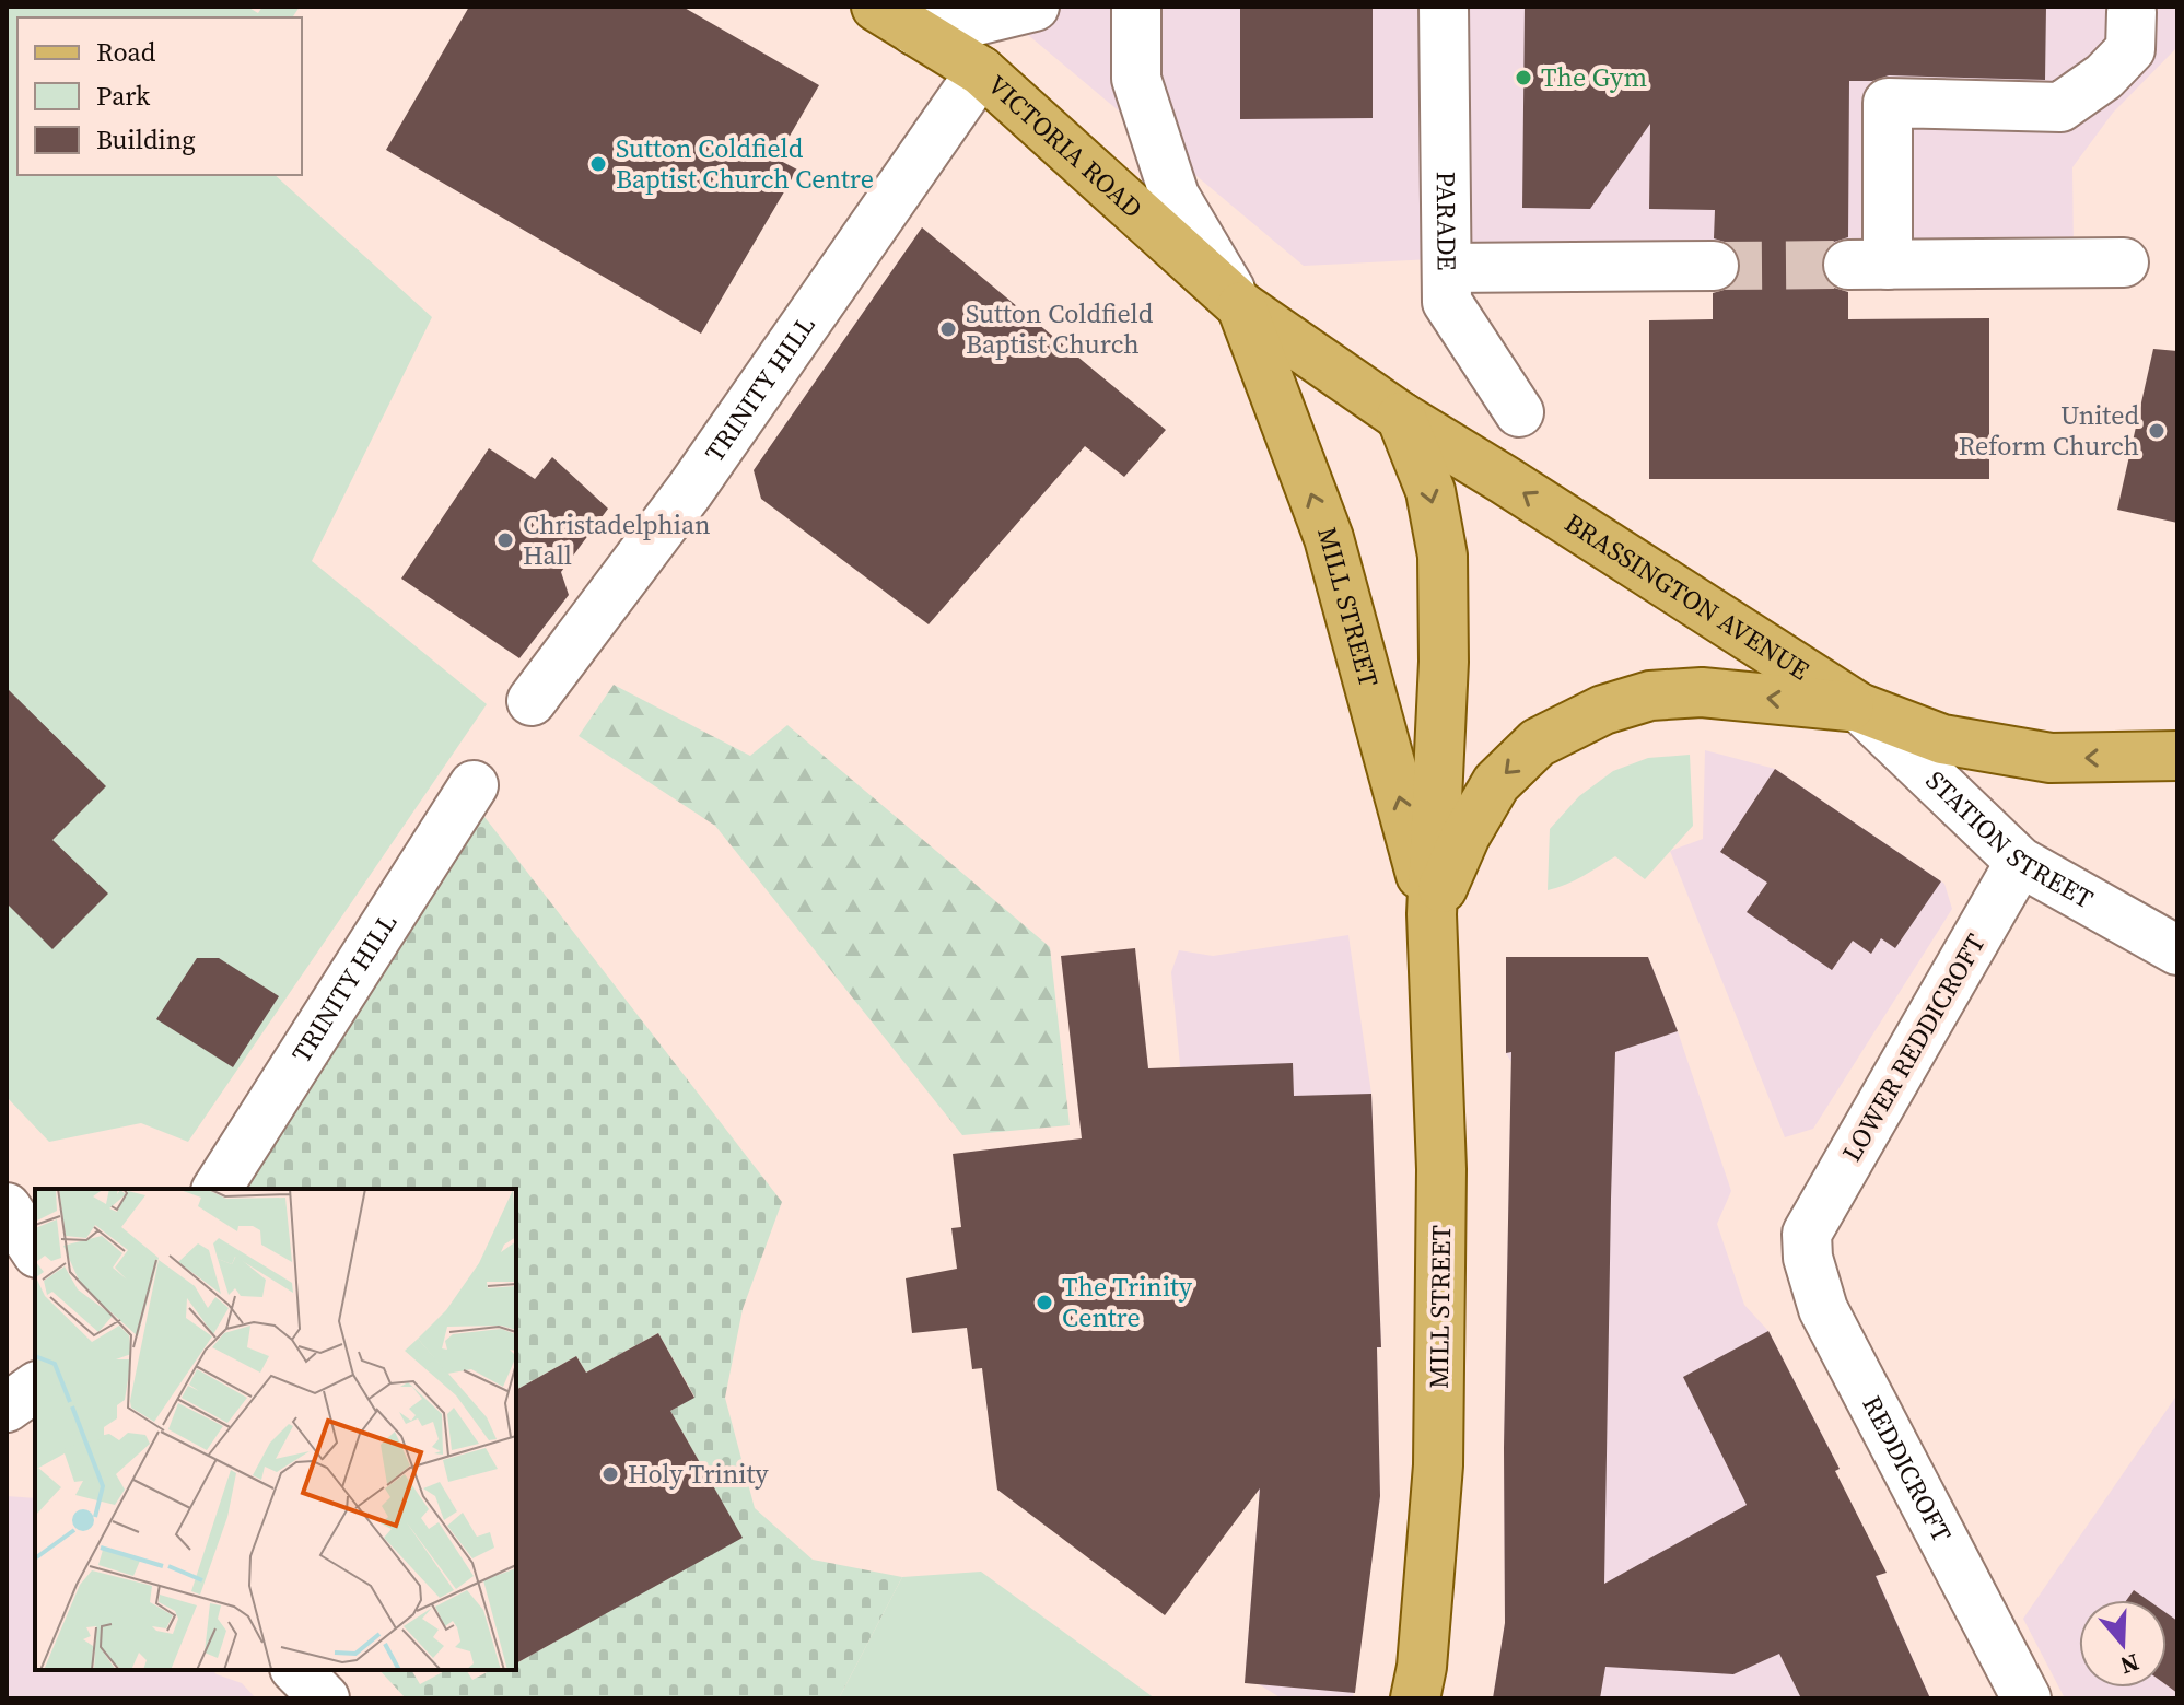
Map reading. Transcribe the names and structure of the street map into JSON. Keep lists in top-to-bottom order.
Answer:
{
  "streets": {
    "main road": ["VICTORIA ROAD", "BRASSINGTON AVENUE", "MILL STREET"],
    "street": [
      "PARADE",
      "TRINITY HILL",
      "STATION STREET",
      "LOWER REDDICROFT",
      "REDDICROFT"
    ]
  },
  "crossings": [
    ["VICTORIA ROAD", "TRINITY HILL"],
    ["VICTORIA ROAD", "BRASSINGTON AVENUE"],
    ["VICTORIA ROAD", "MILL STREET"],
    ["BRASSINGTON AVENUE", "MILL STREET"],
    ["BRASSINGTON AVENUE", "STATION STREET"],
    ["MILL STREET", "STATION STREET"],
    ["STATION STREET", "LOWER REDDICROFT"],
    ["LOWER REDDICROFT", "REDDICROFT"]
  ],
  "one_way": ["BRASSINGTON AVENUE"],
  "places": [
    "The Gym",
    "Sutton Coldfield Baptist Church Centre",
    "Sutton Coldfield Baptist Church",
    "United Reform Church",
    "Christadelphian Hall",
    "The Trinity Centre",
    "Holy Trinity"
  ],
  "legend": ["Road", "Park", "Building"],
  "north": "bottom"
}
